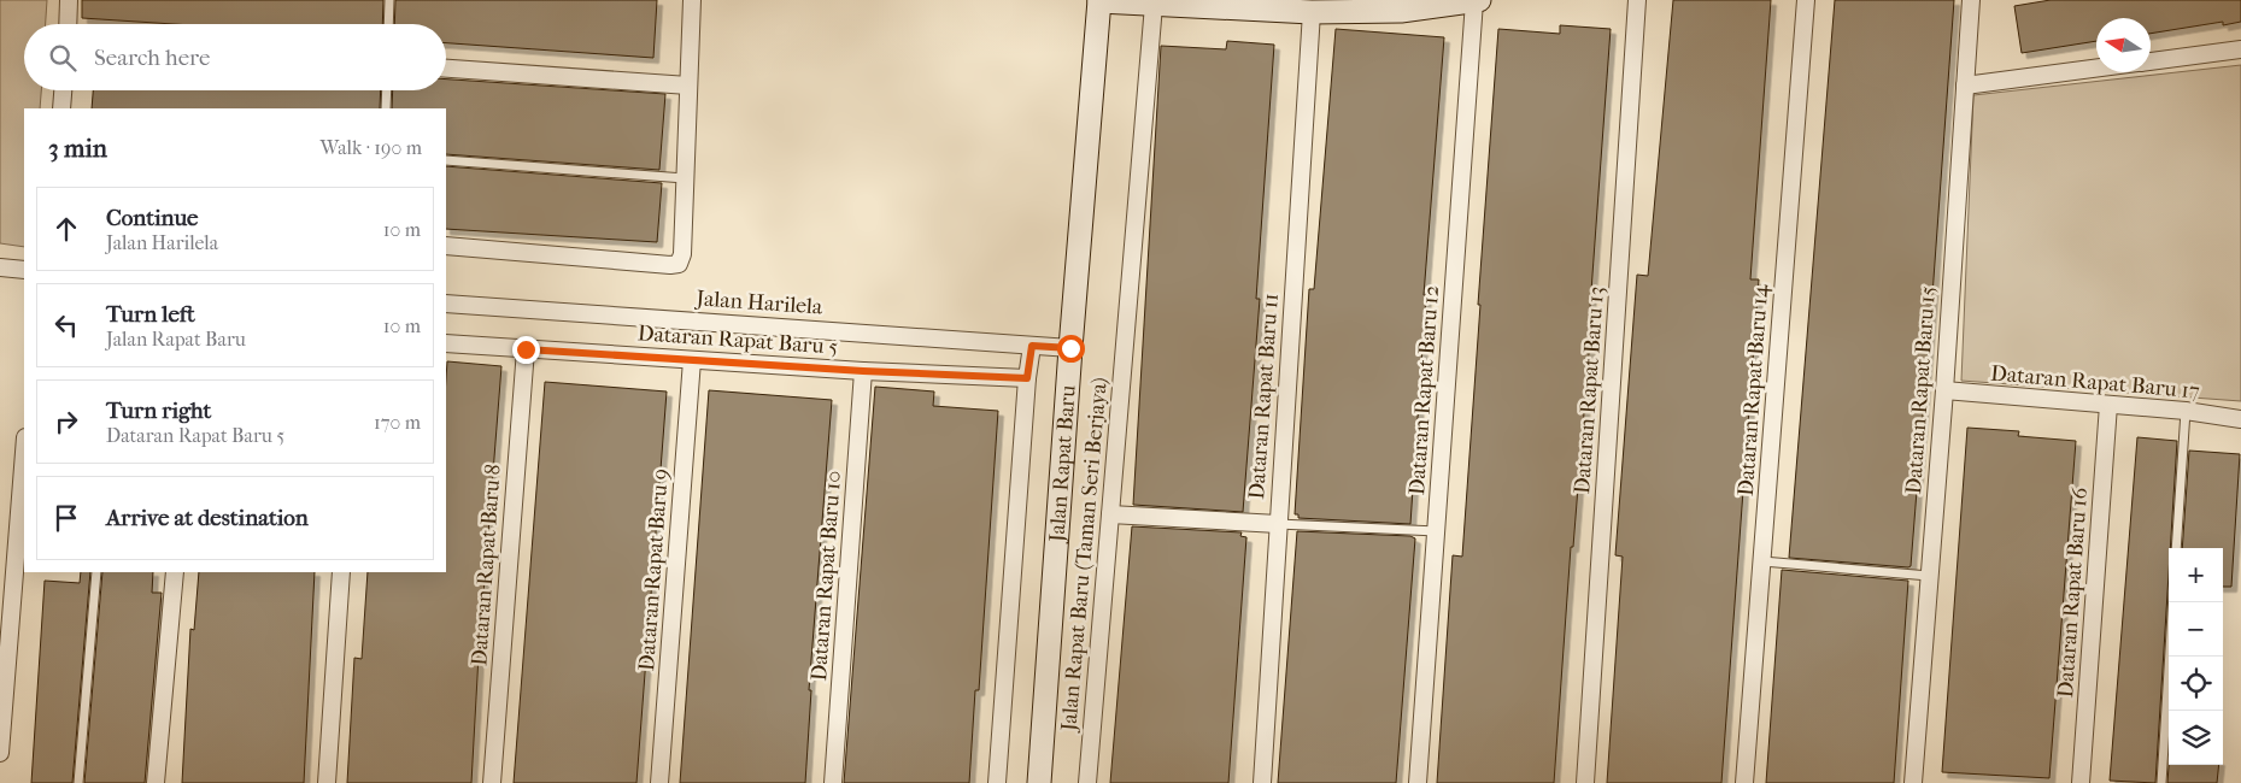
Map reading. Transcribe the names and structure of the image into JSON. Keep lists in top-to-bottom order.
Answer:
{
  "streets": {
    "street": [
      "Jalan Harilela",
      "Dataran Rapat Baru 5",
      "Dataran Rapat Baru 17",
      "Dataran Rapat Baru 12",
      "Dataran Rapat Baru 13",
      "Dataran Rapat Baru 14",
      "Dataran Rapat Baru 15",
      "Dataran Rapat Baru 11",
      "Jalan Rapat Baru",
      "Jalan Rapat Baru (Taman Seri Berjaya)",
      "Dataran Rapat Baru 8",
      "Dataran Rapat Baru 9",
      "Dataran Rapat Baru 10",
      "Dataran Rapat Baru 16"
    ]
  },
  "crossings": [
    ["Jalan Harilela", "Jalan Rapat Baru"],
    ["Dataran Rapat Baru 5", "Jalan Rapat Baru"],
    ["Dataran Rapat Baru 5", "Dataran Rapat Baru 8"],
    ["Dataran Rapat Baru 5", "Dataran Rapat Baru 9"],
    ["Dataran Rapat Baru 5", "Dataran Rapat Baru 10"],
    ["Dataran Rapat Baru 17", "Dataran Rapat Baru 15"],
    ["Dataran Rapat Baru 17", "Dataran Rapat Baru 16"]
  ],
  "north": "left",
  "page": {
    "search": "Search here",
    "heading": ["3 min", "Walk · 190 m"],
    "list": [
      ["Continue", "Jalan Harilela", "10 m"],
      ["Turn left", "Jalan Rapat Baru", "10 m"],
      ["Turn right", "Dataran Rapat Baru 5", "170 m"],
      "Arrive at destination"
    ],
    "map_buttons": ["+", "−"]
  }
}
